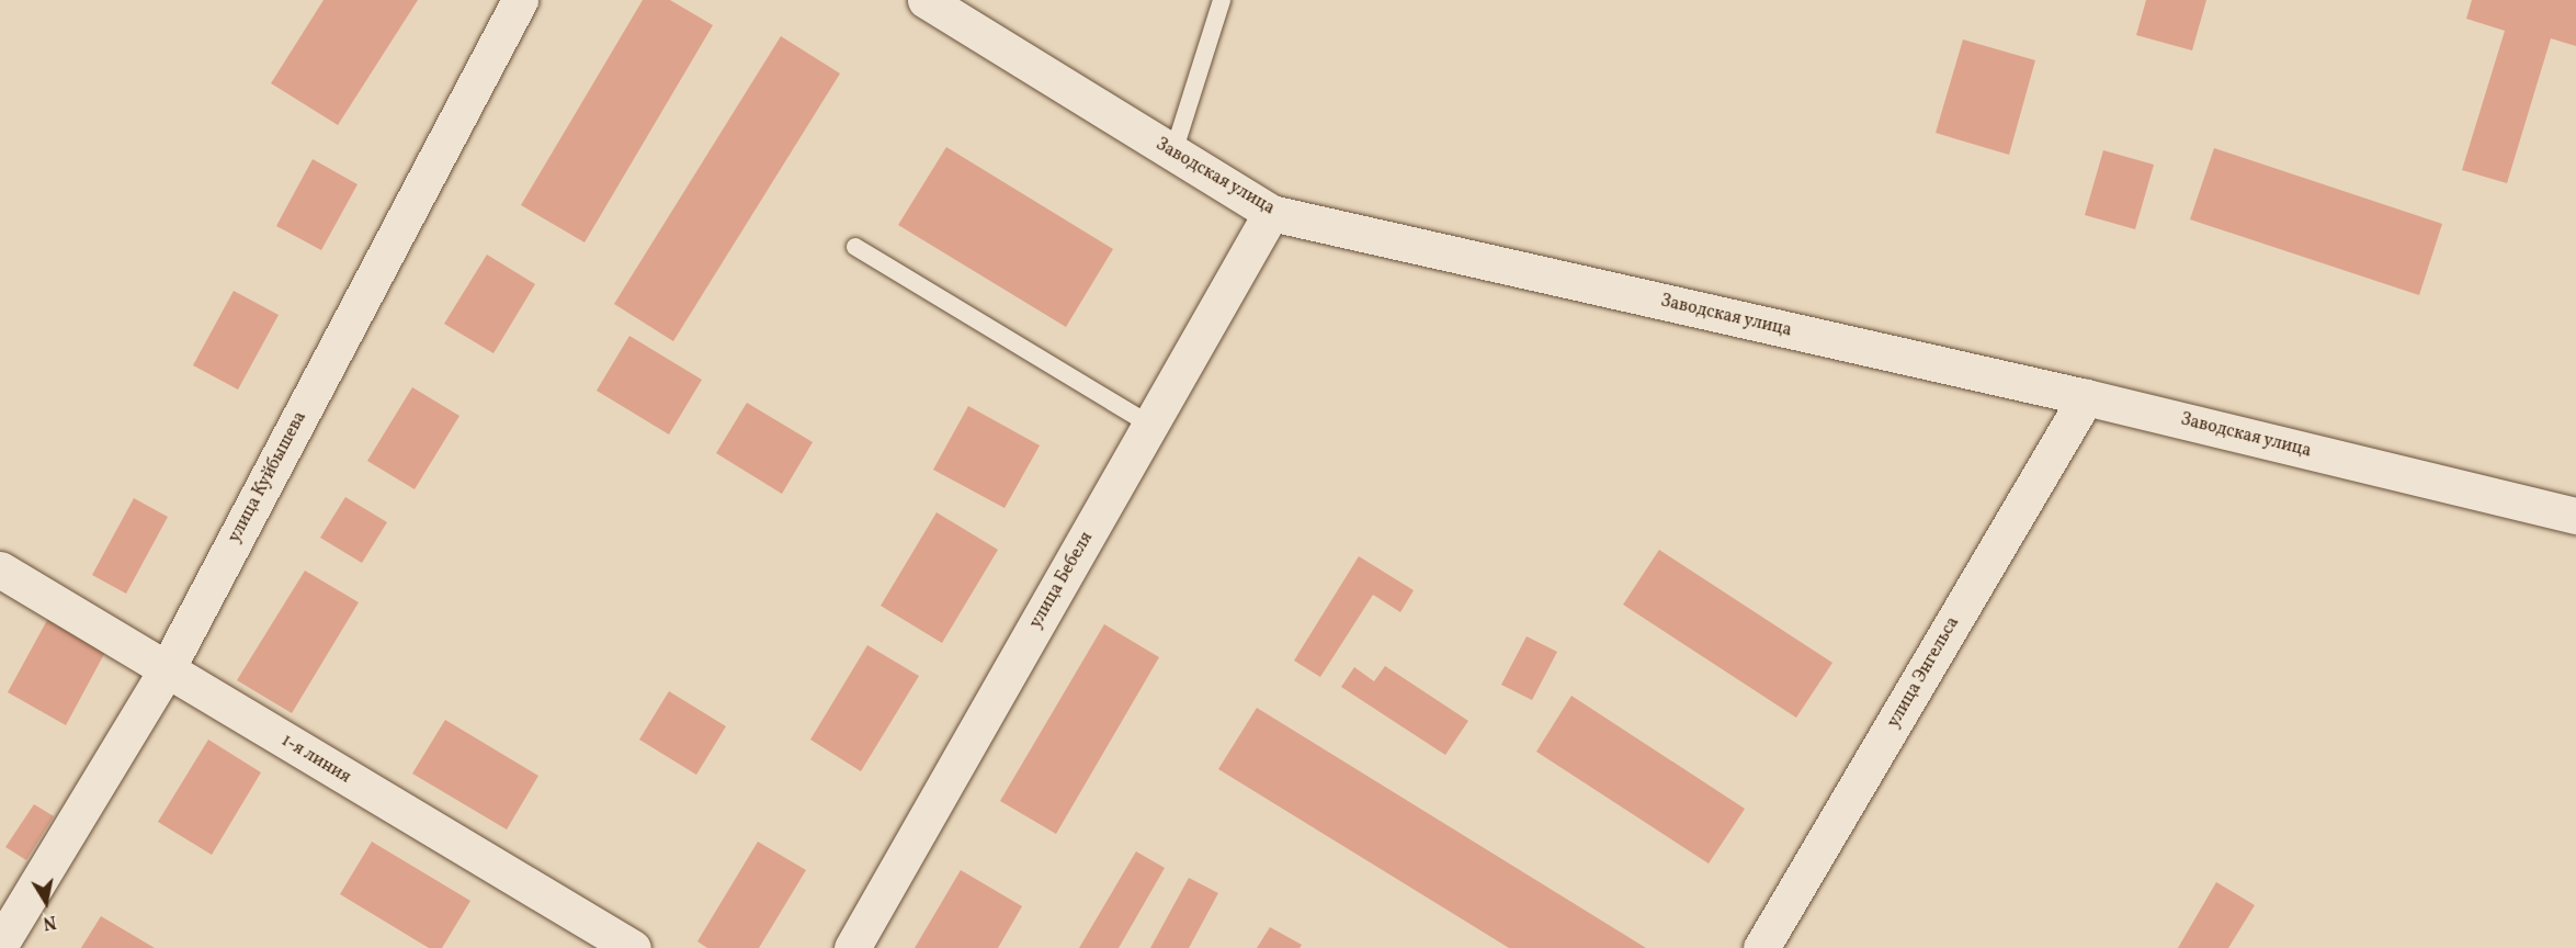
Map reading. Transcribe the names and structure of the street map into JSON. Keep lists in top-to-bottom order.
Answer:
{
  "streets": {
    "street": [
      "Заводская улица",
      "улица Куйбышева",
      "улица Бебеля",
      "улица Энгельса",
      "1-я линия"
    ]
  },
  "crossings": [
    ["Заводская улица", "улица Бебеля"],
    ["Заводская улица", "улица Энгельса"],
    ["улица Куйбышева", "1-я линия"]
  ],
  "north": "bottom"
}
